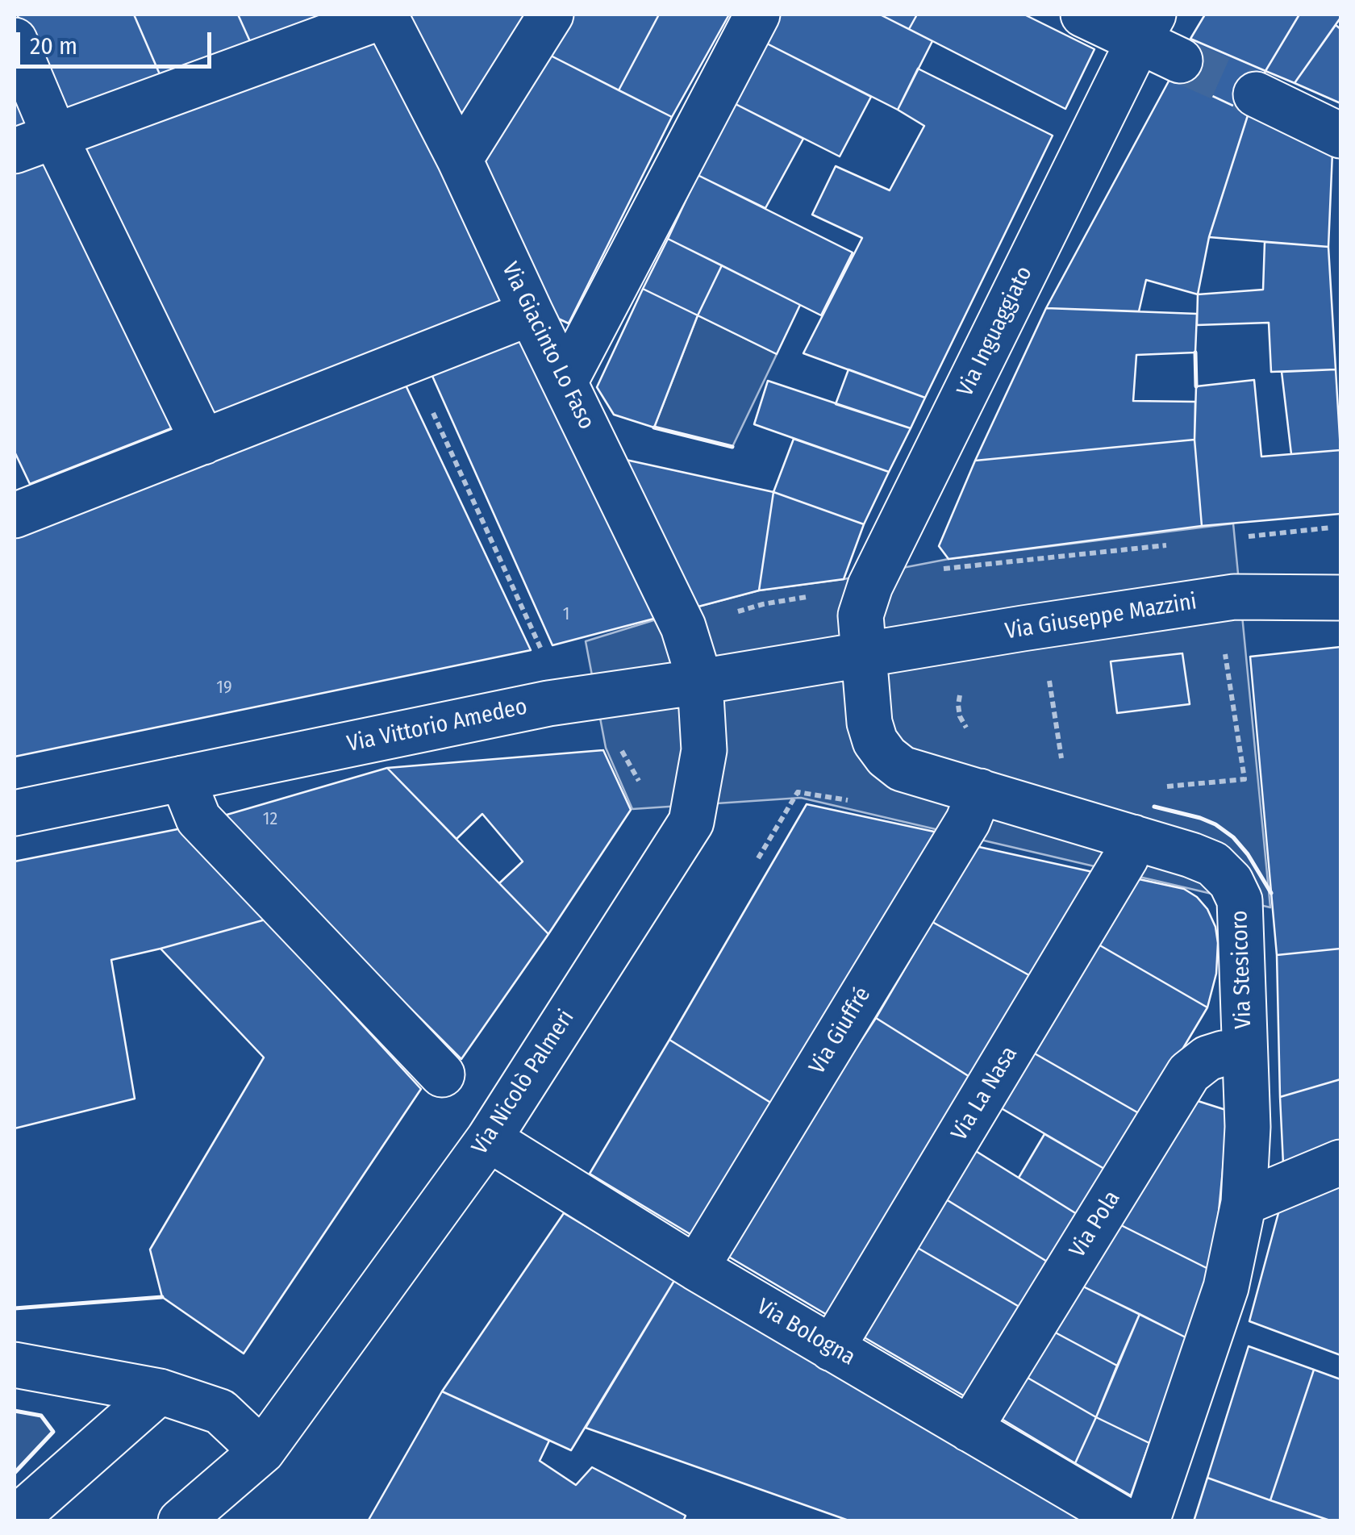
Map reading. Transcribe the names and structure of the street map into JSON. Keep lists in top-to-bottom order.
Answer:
{
  "streets": {
    "street": [
      "Via Inguaggiato",
      "Via Giacinto Lo Faso",
      "Via Giuseppe Mazzini",
      "Via Vittorio Amedeo",
      "Via Stesicoro",
      "Via Giuffré",
      "Via Nicolò Palmeri",
      "Via La Nasa",
      "Via Pola",
      "Via Bologna"
    ]
  },
  "crossings": [
    ["Via Inguaggiato", "Via Giuseppe Mazzini"],
    ["Via Inguaggiato", "Via Vittorio Amedeo"],
    ["Via Inguaggiato", "Via Stesicoro"],
    ["Via Giacinto Lo Faso", "Via Vittorio Amedeo"],
    ["Via Giacinto Lo Faso", "Via Nicolò Palmeri"],
    ["Via Giuseppe Mazzini", "Via Vittorio Amedeo"],
    ["Via Giuseppe Mazzini", "Via Stesicoro"],
    ["Via Vittorio Amedeo", "Via Stesicoro"],
    ["Via Vittorio Amedeo", "Via Nicolò Palmeri"],
    ["Via Stesicoro", "Via Giuffré"],
    ["Via Stesicoro", "Via La Nasa"],
    ["Via Stesicoro", "Via Pola"],
    ["Via Giuffré", "Via Bologna"],
    ["Via Nicolò Palmeri", "Via Bologna"],
    ["Via La Nasa", "Via Bologna"],
    ["Via Pola", "Via Bologna"]
  ],
  "house_numbers": ["1", "19", "12"],
  "scale_bar": "20 m"
}
